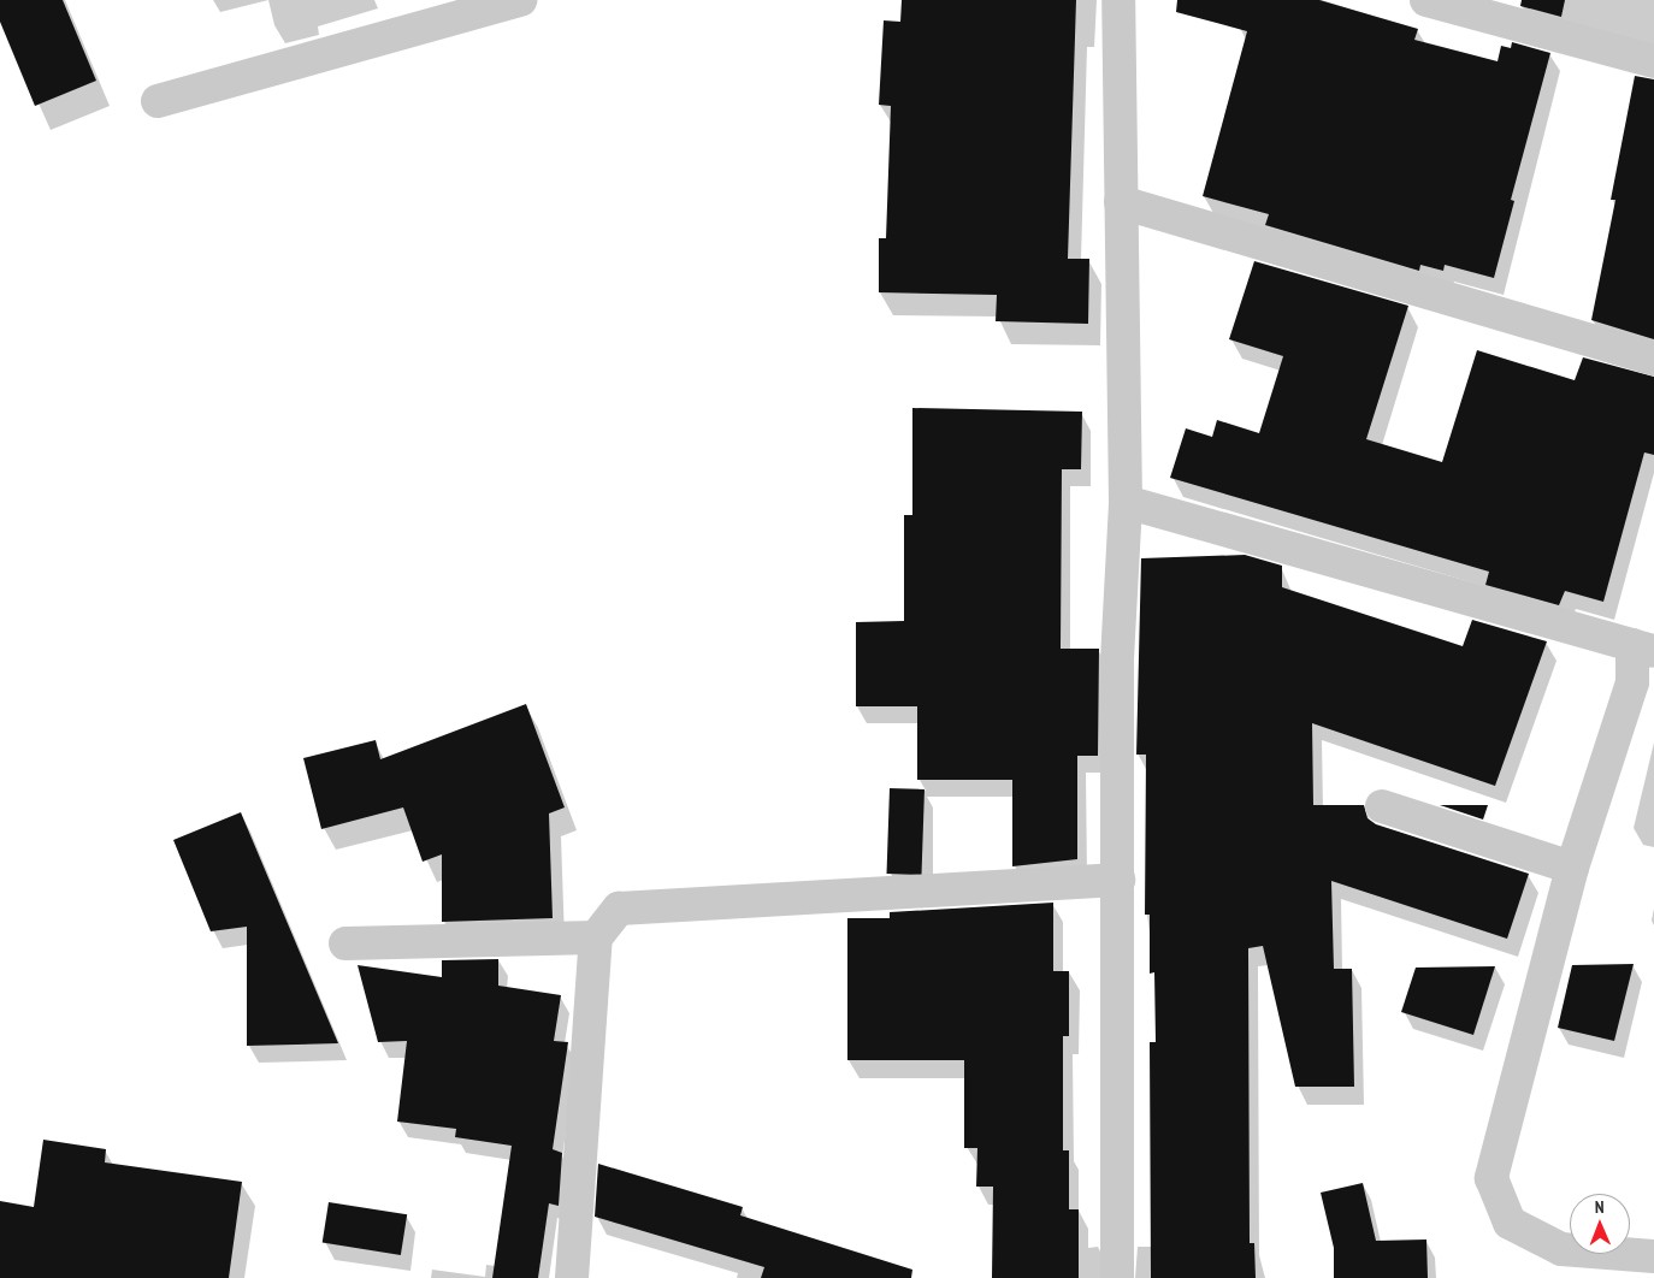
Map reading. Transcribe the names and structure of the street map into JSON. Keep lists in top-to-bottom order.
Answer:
{
  "north": "top"
}
